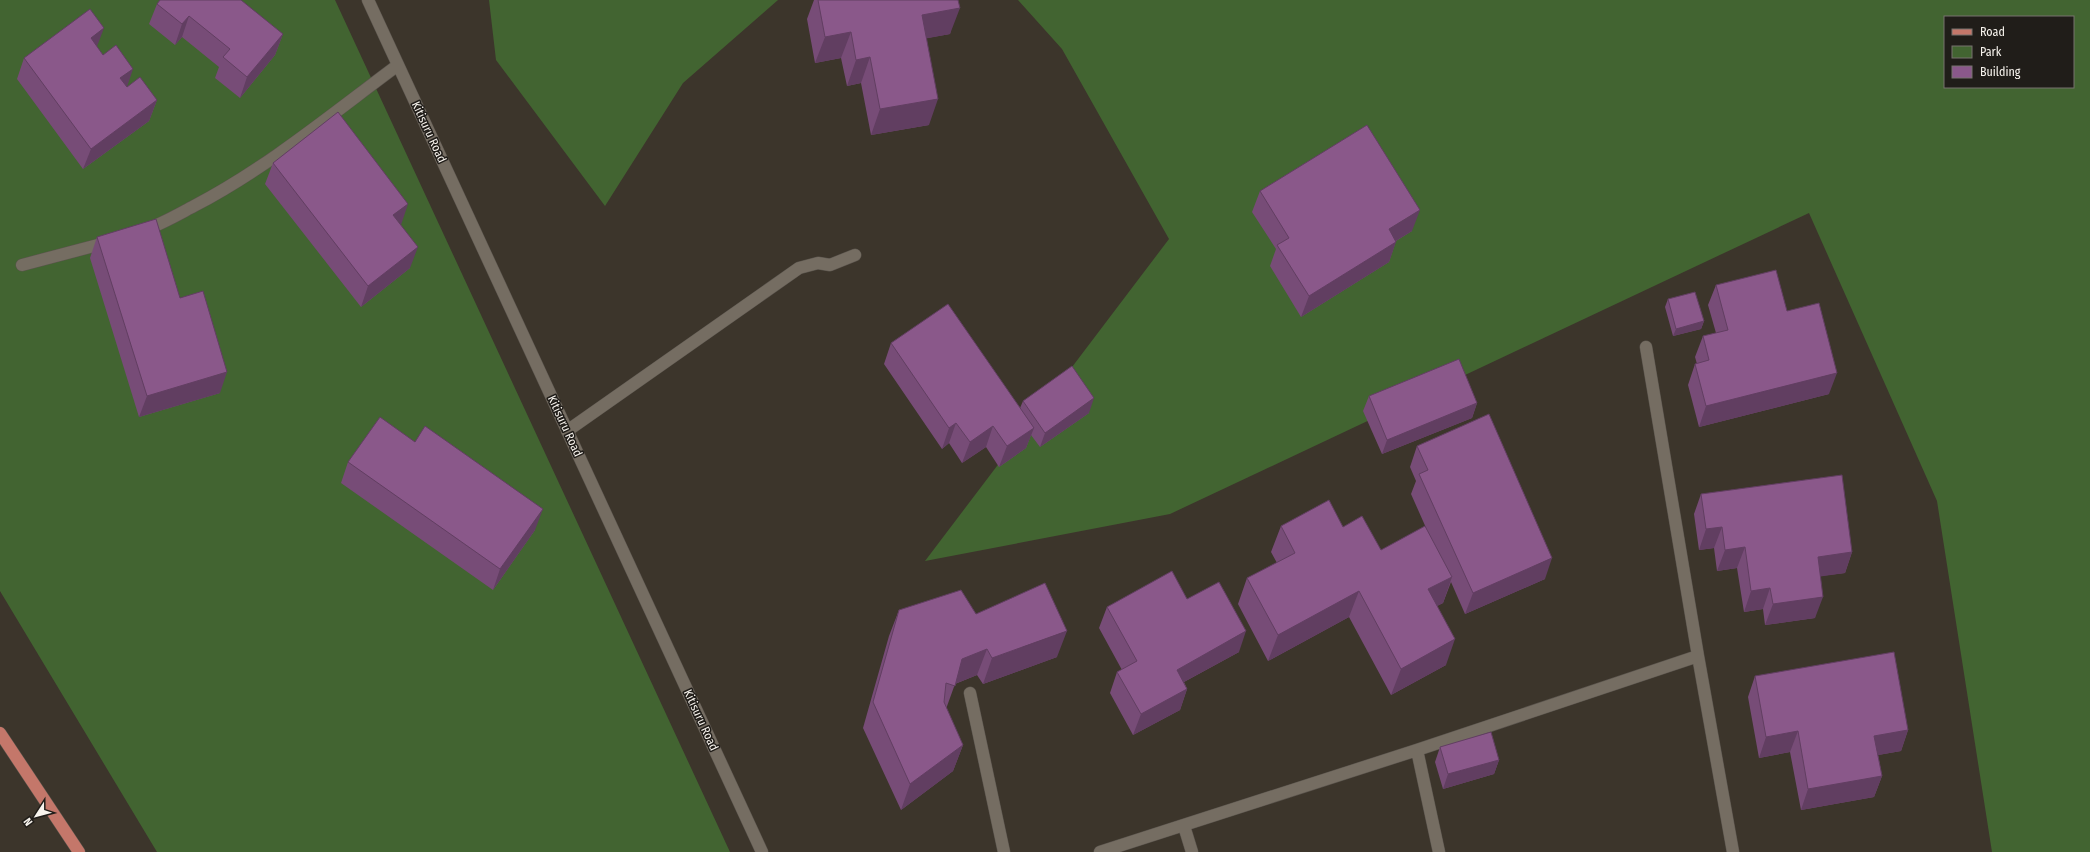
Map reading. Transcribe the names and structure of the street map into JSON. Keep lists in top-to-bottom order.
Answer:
{
  "streets": {
    "street": ["Kitisuru Road"]
  },
  "legend": ["Road", "Park", "Building"],
  "north": "bottom left"
}
